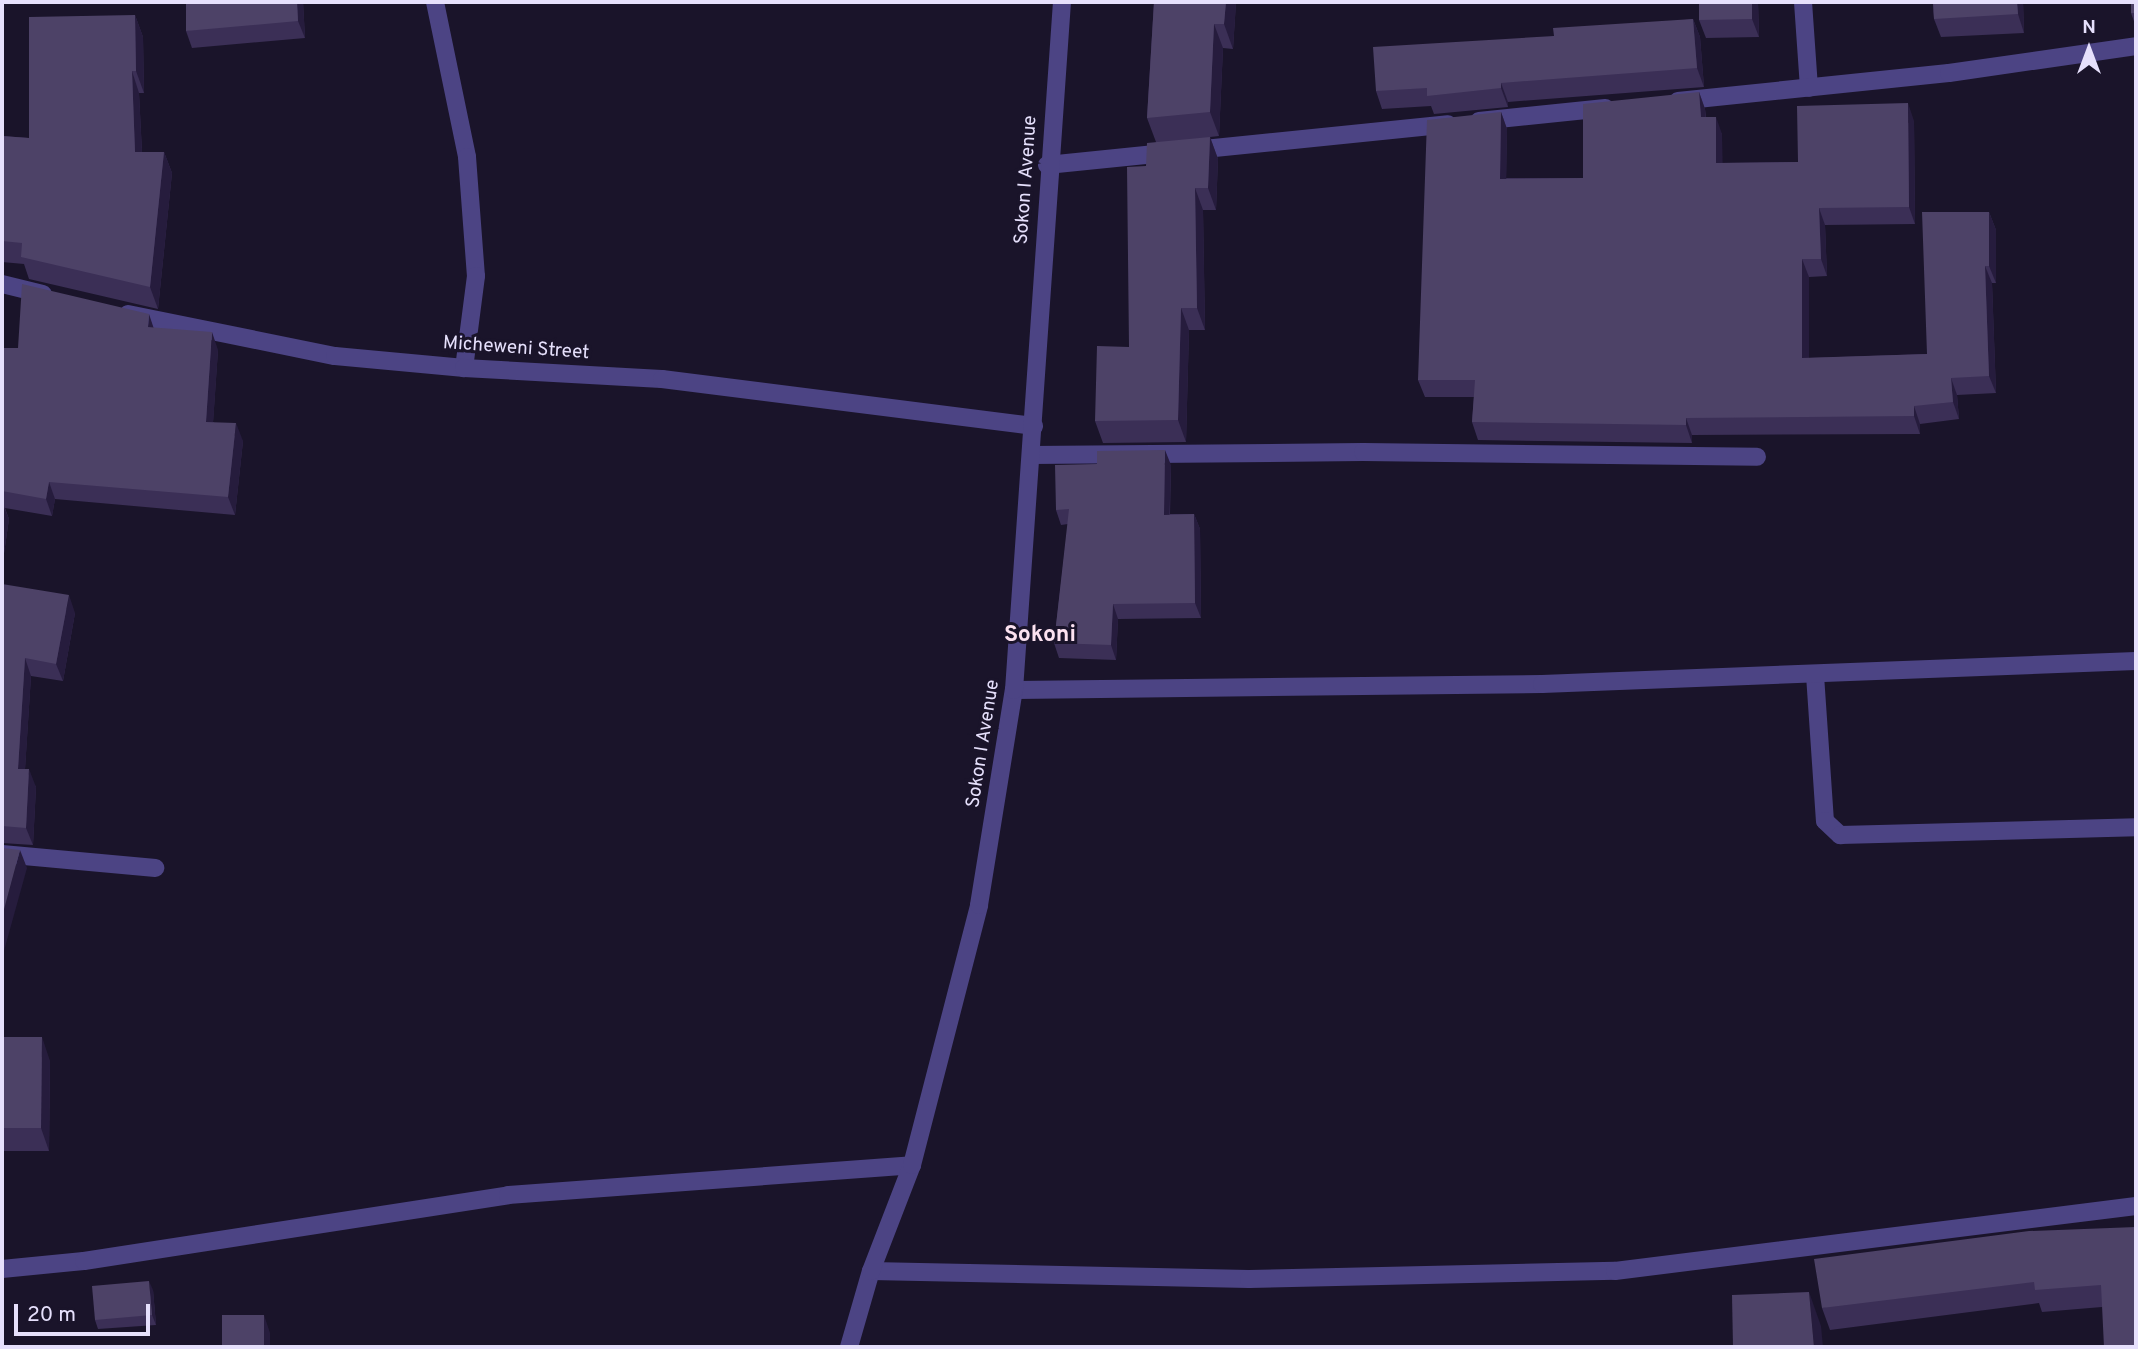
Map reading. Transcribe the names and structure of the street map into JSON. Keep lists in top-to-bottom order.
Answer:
{
  "streets": {
    "street": ["Sokon I Avenue", "Micheweni Street"]
  },
  "crossings": [
    ["Sokon I Avenue", "Micheweni Street"]
  ],
  "districts": ["Sokoni"],
  "scale_bar": "20 m",
  "north": "top"
}
